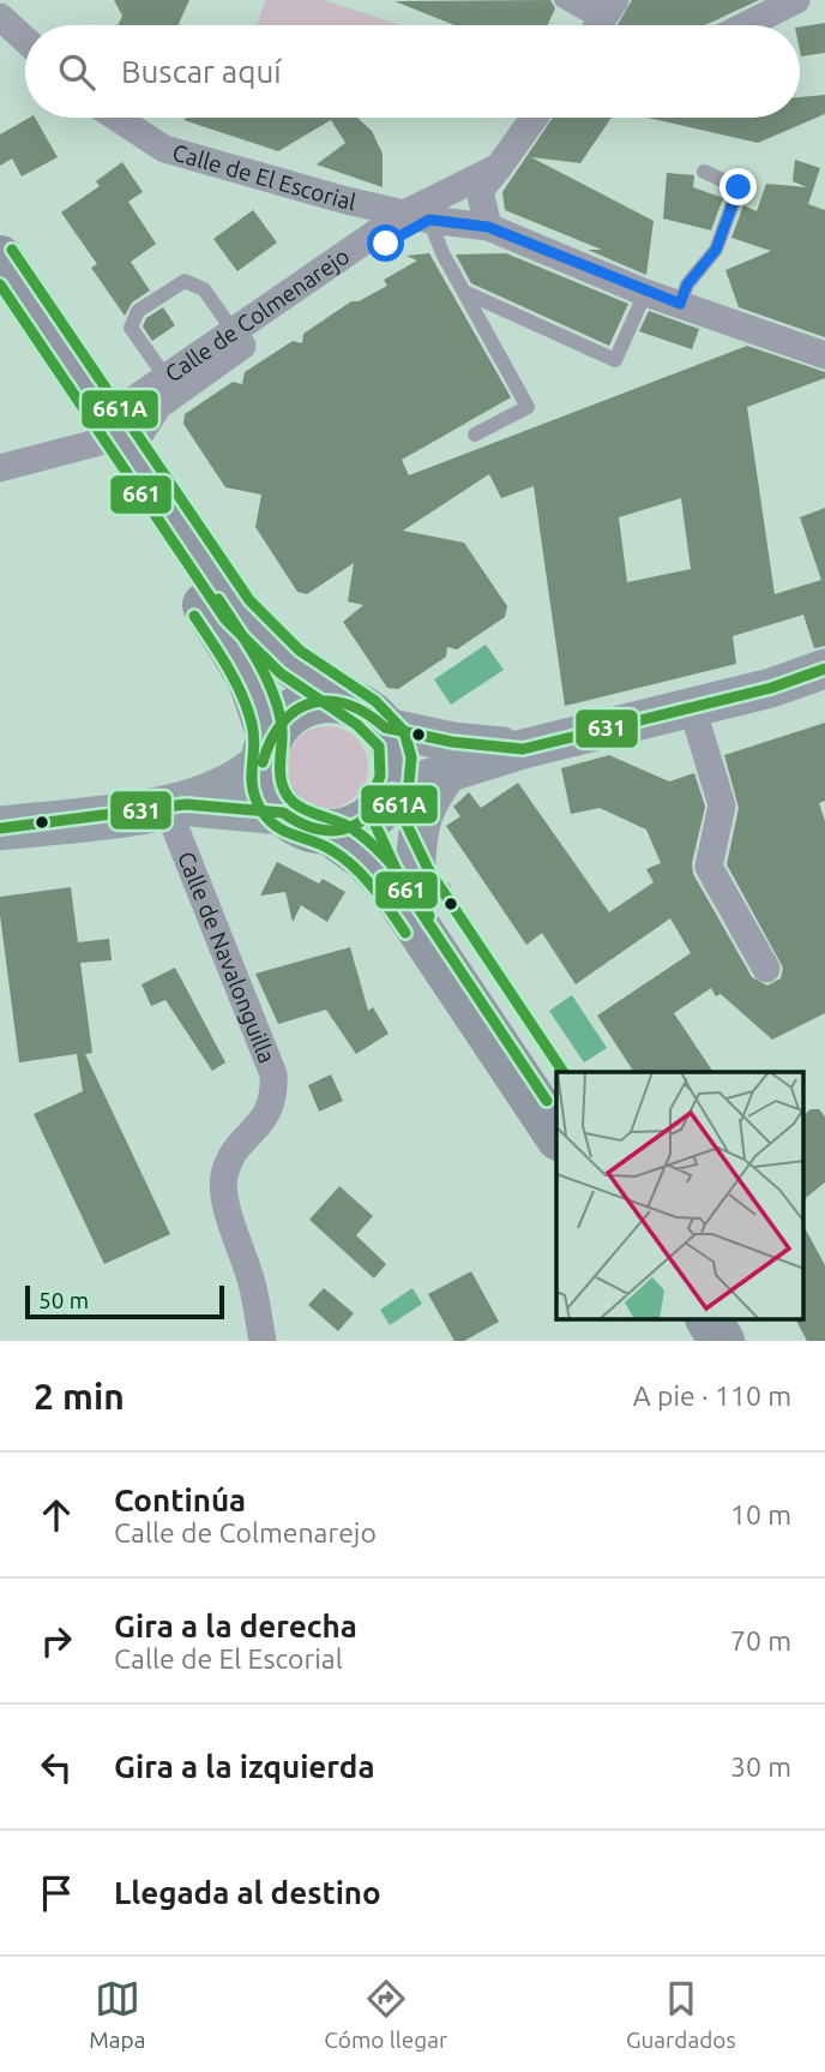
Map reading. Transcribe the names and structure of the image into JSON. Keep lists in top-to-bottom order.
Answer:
{
  "streets": {
    "street": ["Calle de El Escorial", "Calle de Colmenarejo", "Calle de Navalonguilla"]
  },
  "crossings": [
    ["Calle de El Escorial", "Calle de Colmenarejo"]
  ],
  "lines": ["transit line 661A", "transit line 661", "transit line 631"],
  "scale_bar": "50 m",
  "page": {
    "search": "Buscar aquí",
    "scale": "50 m",
    "heading": ["2 min", "A pie · 110 m"],
    "list": [
      ["Continúa", "Calle de Colmenarejo", "10 m"],
      ["Gira a la derecha", "Calle de El Escorial", "70 m"],
      ["Gira a la izquierda", "30 m"],
      "Llegada al destino"
    ],
    "nav": ["Mapa", "Cómo llegar", "Guardados"]
  }
}
